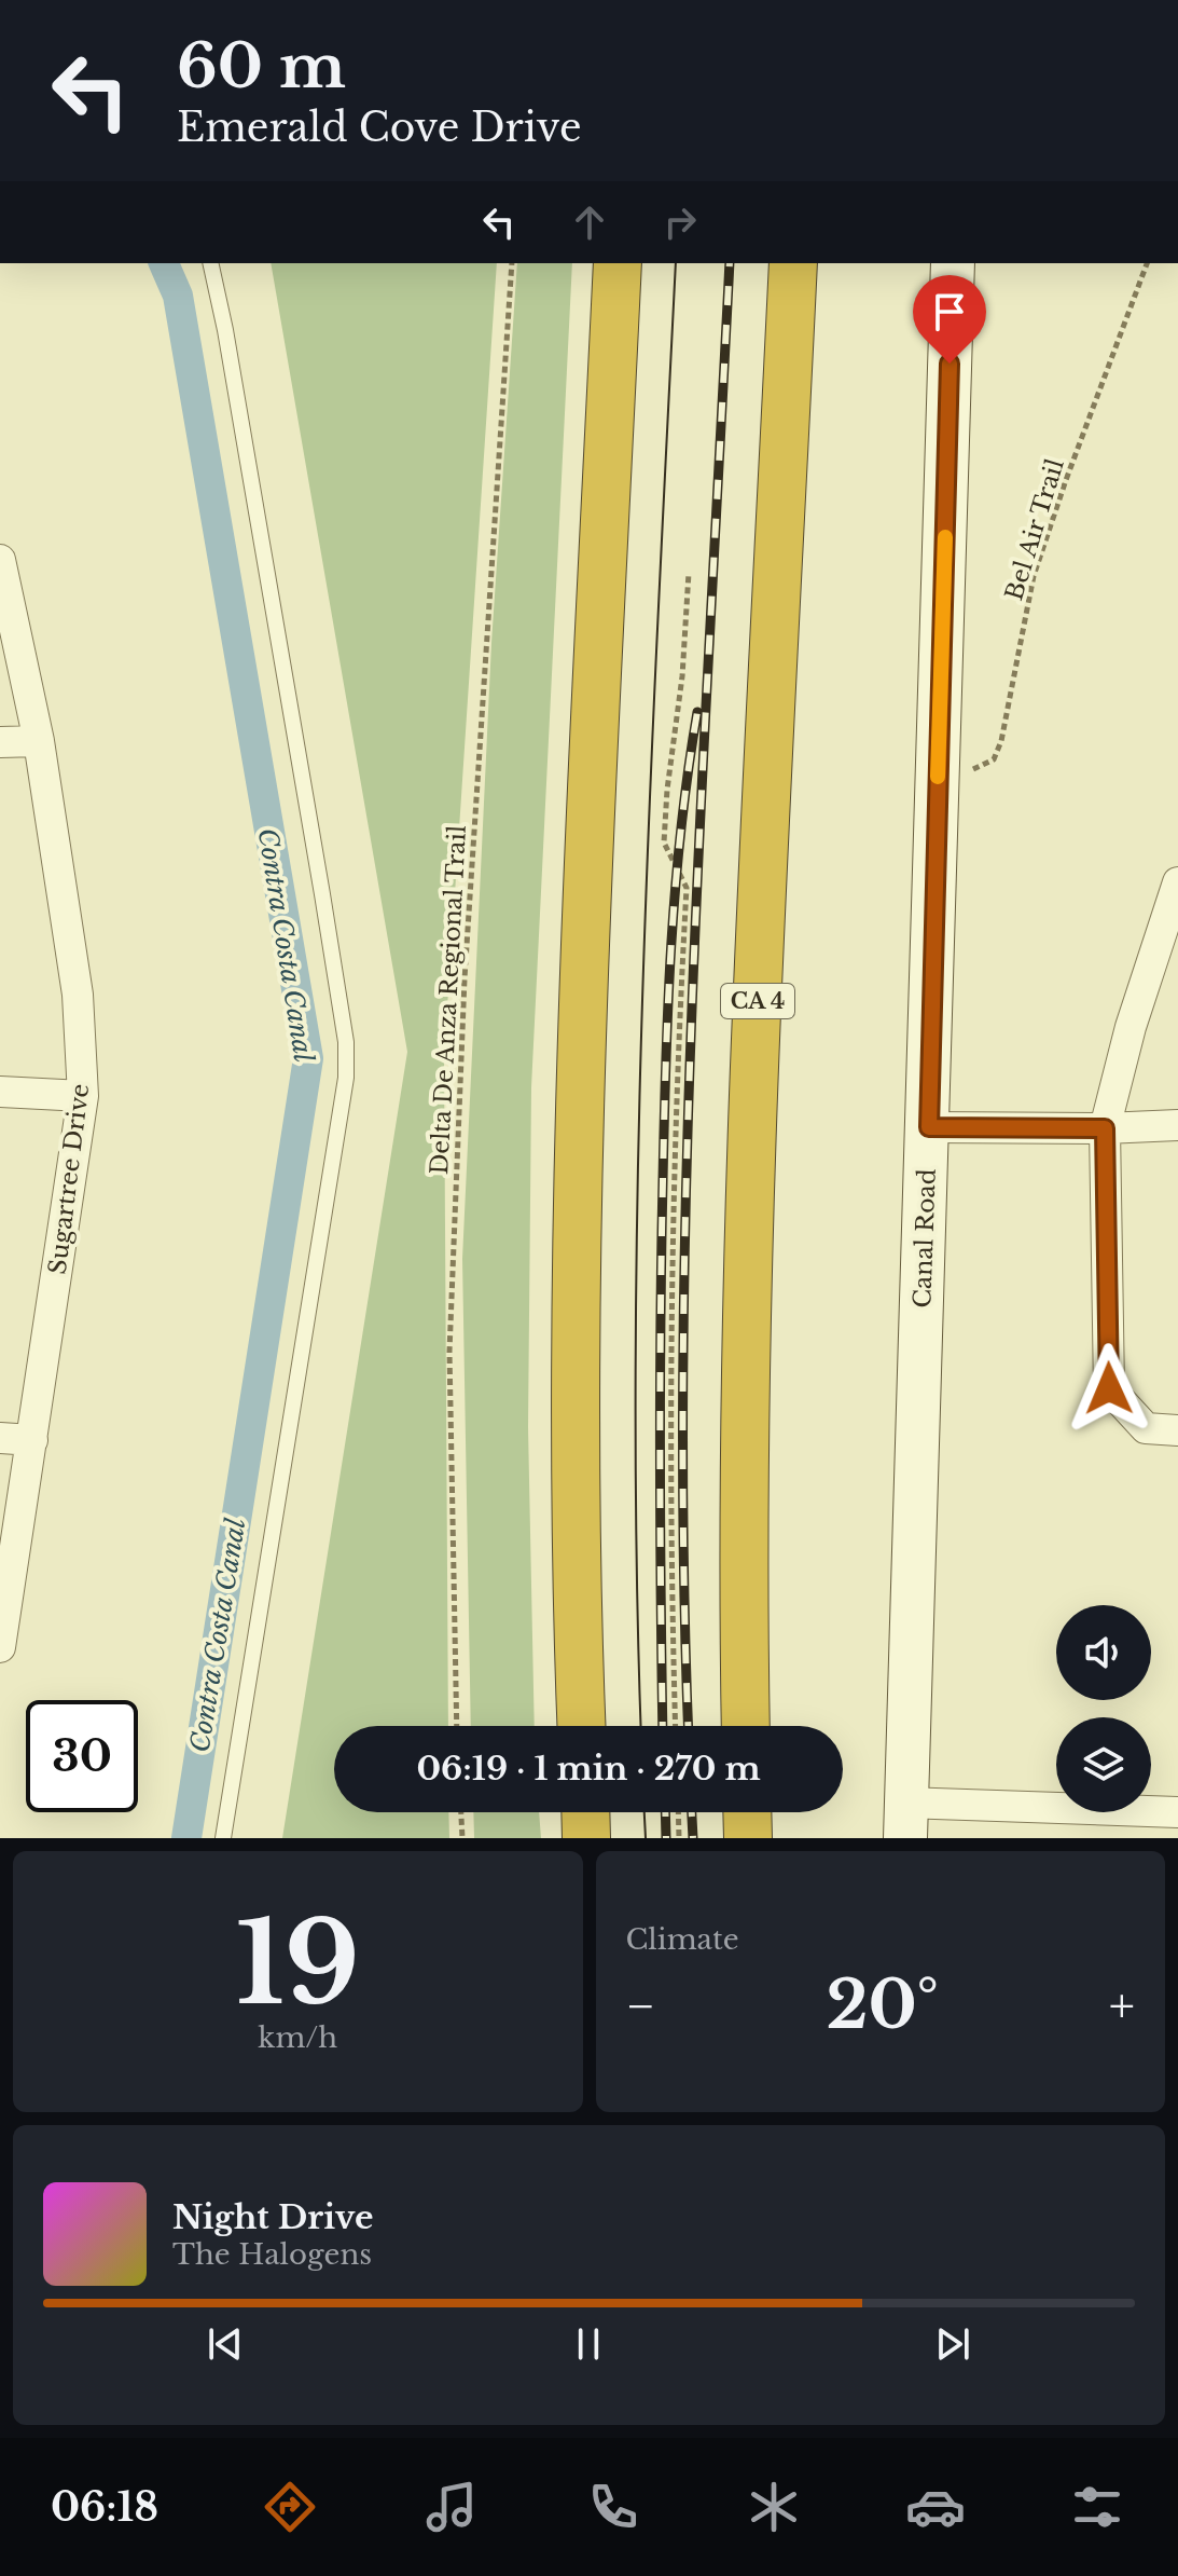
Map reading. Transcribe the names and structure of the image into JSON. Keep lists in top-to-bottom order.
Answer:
{
  "streets": {
    "highway": ["CA 4"],
    "street": ["Sugartree Drive", "Canal Road"],
    "path": ["Bel Air Trail", "Delta De Anza Regional Trail"]
  },
  "crossings": [
    ["Bel Air Trail", "Canal Road"]
  ],
  "water": ["Contra Costa Canal"],
  "page": {
    "turn": ["60 m", "Emerald Cove Drive"],
    "limit": "30",
    "trip": "06:19 · 1 min · 270 m",
    "tile": [
      ["19", "km/h"],
      "Climate"
    ],
    "heat": ["−", "20°", "+"],
    "song": ["Night Drive", "The Halogens"],
    "tabs": "06:18"
  }
}
